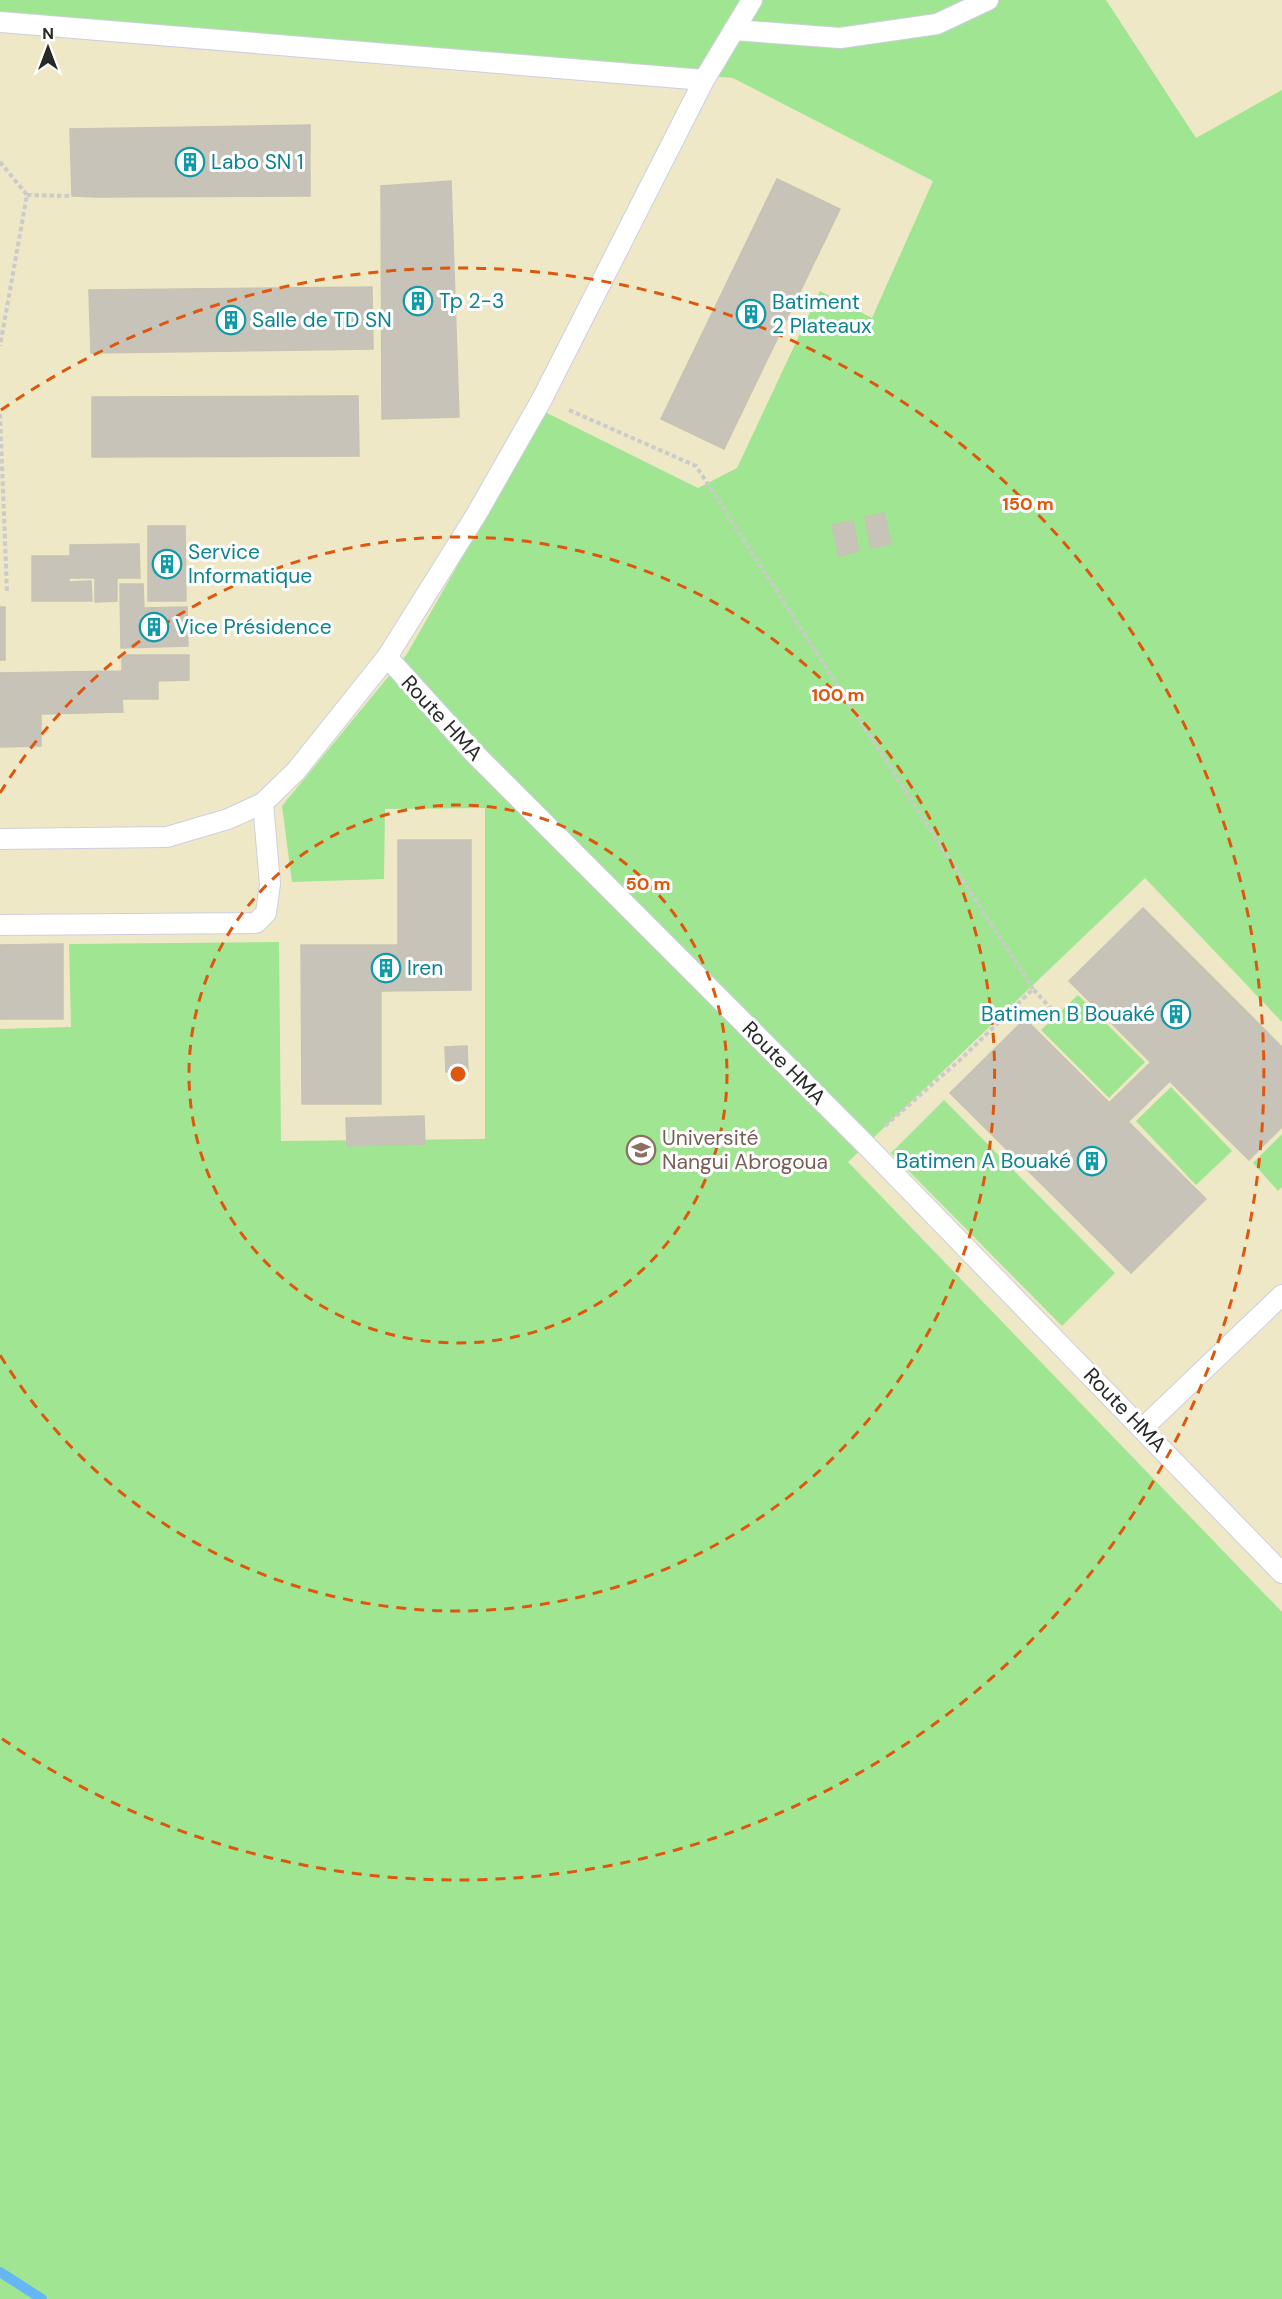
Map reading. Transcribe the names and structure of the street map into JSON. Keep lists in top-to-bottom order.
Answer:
{
  "streets": {
    "lane": ["Route HMA"]
  },
  "places": {
    "building": [
      "Labo SN 1",
      "Tp 2-3",
      "Batiment 2 Plateaux",
      "Salle de TD SN",
      "Service Informatique",
      "Vice Présidence",
      "Iren",
      "Batimen B Bouaké",
      "Batimen A Bouaké"
    ],
    "school or university": ["Université Nangui Abrogoua"]
  },
  "north": "top",
  "rings": ["150 m", "100 m", "50 m"]
}
